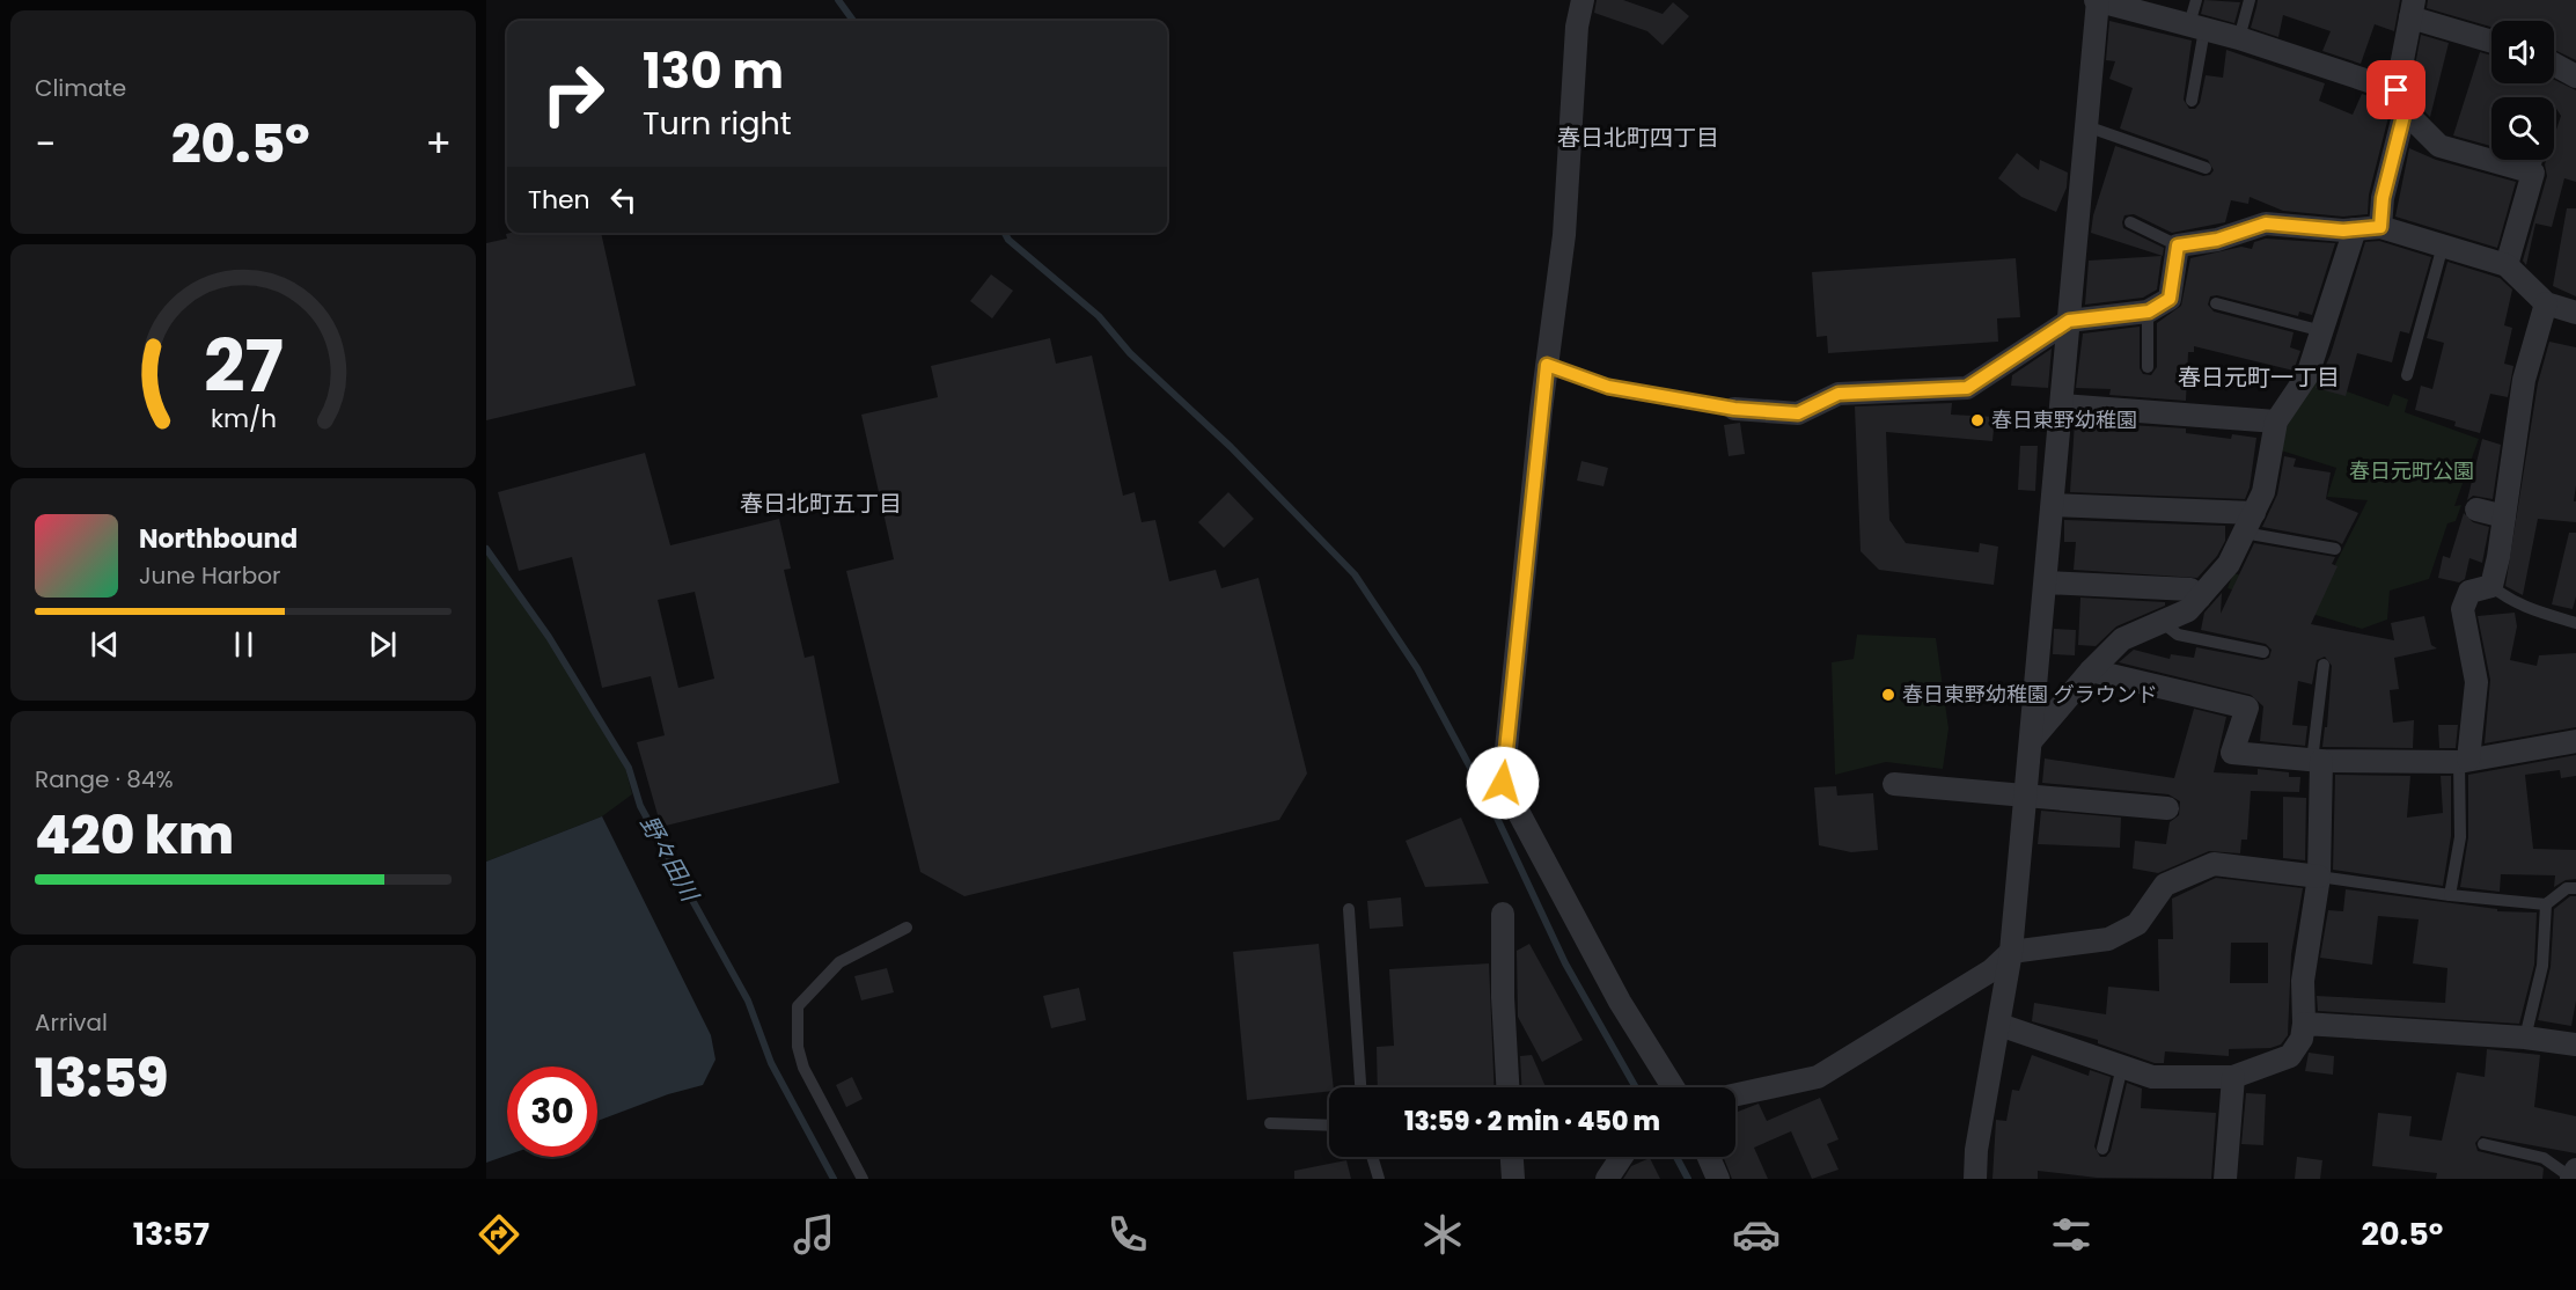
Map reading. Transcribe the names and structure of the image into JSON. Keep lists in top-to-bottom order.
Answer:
{
  "districts": ["春日北町四丁目", "春日元町一丁目", "春日北町五丁目"],
  "water": ["野々田川"],
  "parks": ["春日元町公園"],
  "places": ["春日東野幼稚園", "春日東野幼稚園 グラウンド"],
  "page": {
    "tile": [
      "Climate",
      ["Range · 84%", "420 km"],
      ["Arrival", "13:59"]
    ],
    "turn": ["130 m", "Turn right"],
    "heat": ["−", "20.5°", "+"],
    "then": "Then",
    "song": ["Northbound", "June Harbor"],
    "limit": "30",
    "trip": "13:59 · 2 min · 450 m",
    "tabs": ["13:57", "20.5°"],
    "gauge": ["27", "km/h"]
  }
}
